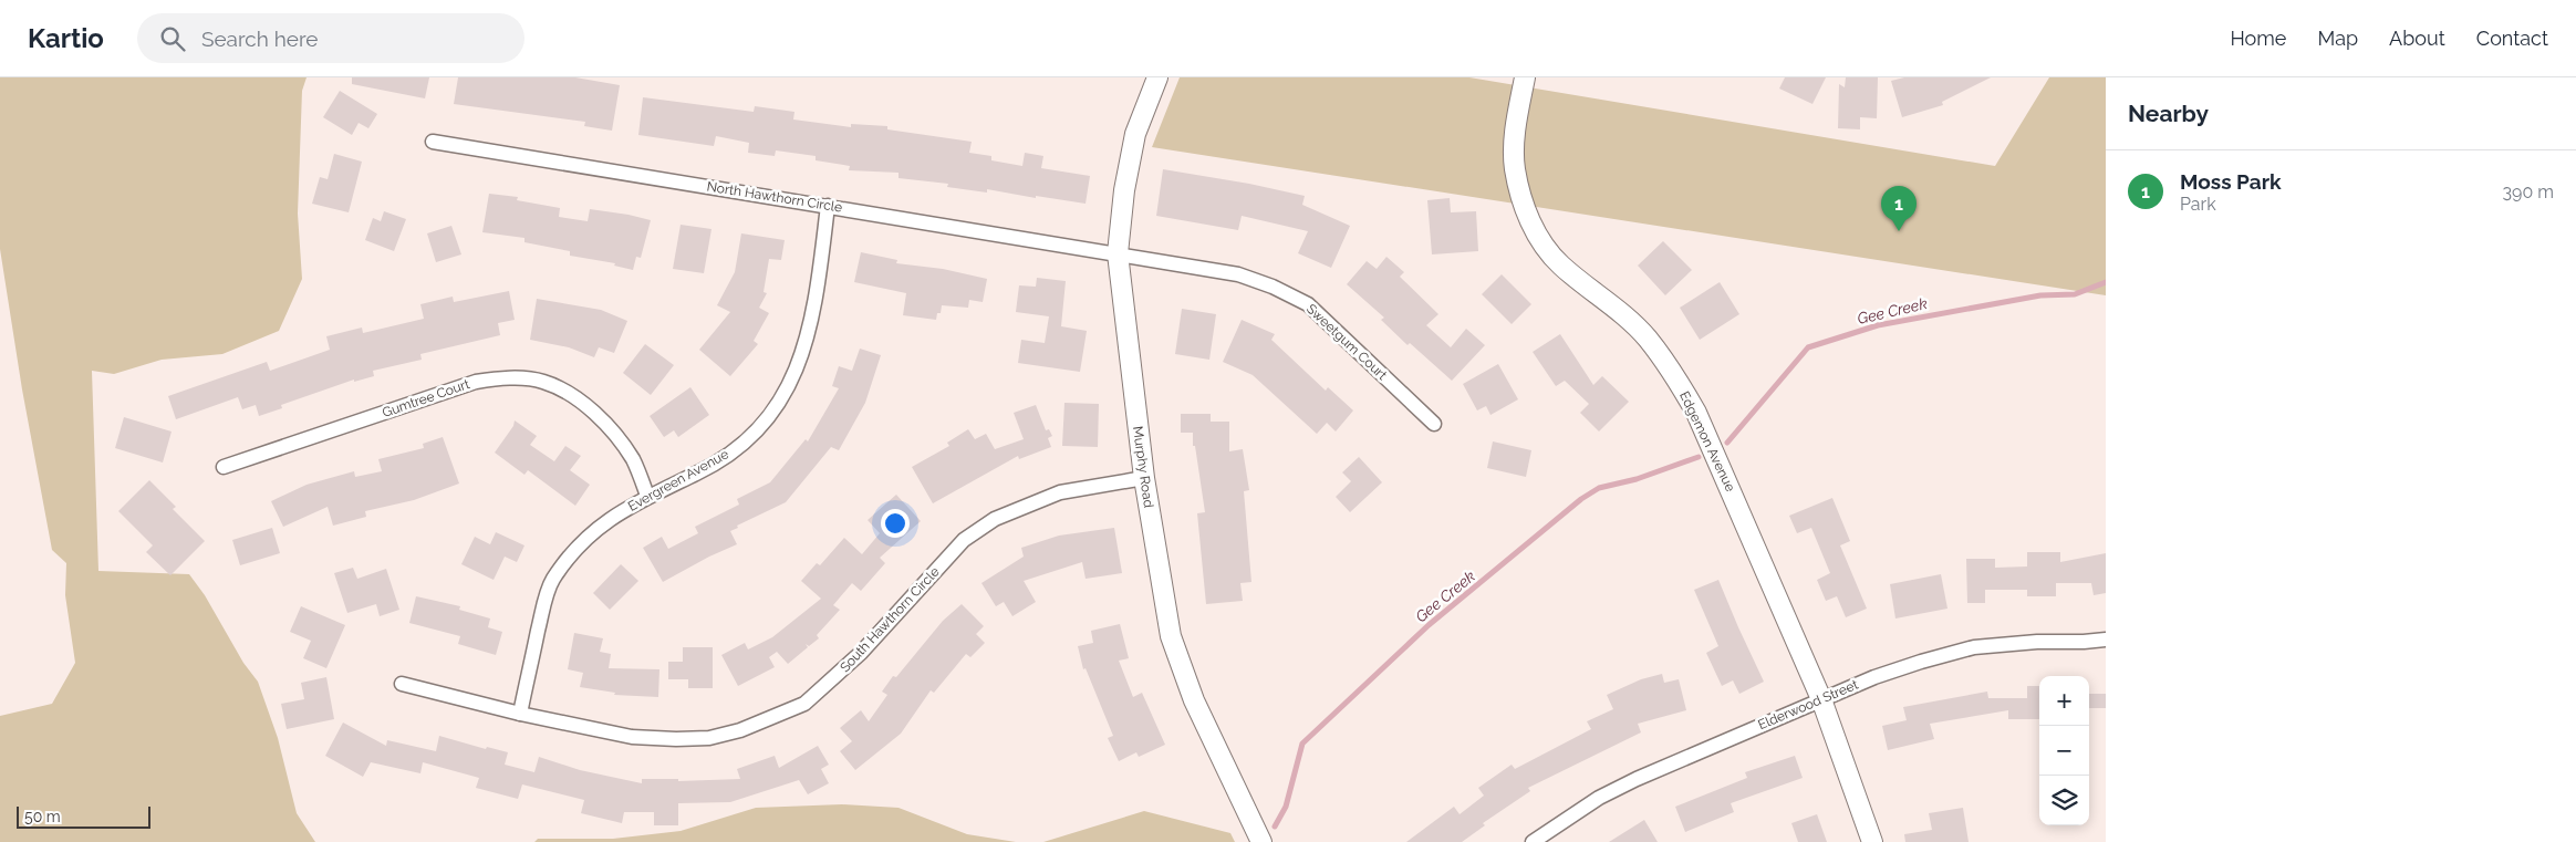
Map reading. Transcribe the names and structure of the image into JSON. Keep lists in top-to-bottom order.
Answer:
{
  "streets": {
    "street": [
      "North Hawthorn Circle",
      "Sweetgum Court",
      "Gumtree Court",
      "Edgemon Avenue",
      "Murphy Road",
      "Evergreen Avenue",
      "South Hawthorn Circle",
      "Elderwood Street"
    ]
  },
  "crossings": [
    ["North Hawthorn Circle", "Sweetgum Court"],
    ["North Hawthorn Circle", "Murphy Road"],
    ["North Hawthorn Circle", "Evergreen Avenue"],
    ["Sweetgum Court", "Murphy Road"],
    ["Gumtree Court", "Evergreen Avenue"],
    ["Edgemon Avenue", "Elderwood Street"],
    ["Murphy Road", "South Hawthorn Circle"],
    ["Evergreen Avenue", "South Hawthorn Circle"]
  ],
  "water": ["Gee Creek"],
  "scale_bar": "50 m",
  "page": {
    "header": "Kartio",
    "search": "Search here",
    "nav": [
      "Home",
      "Map",
      "About",
      "Contact"
    ],
    "heading": "Nearby",
    "list": [
      {
        "mark": "1",
        "name": "Moss Park",
        "note": "Park",
        "value": "390 m"
      }
    ],
    "pins": "1",
    "map_buttons": ["+", "−"],
    "scale": "50 m"
  }
}
